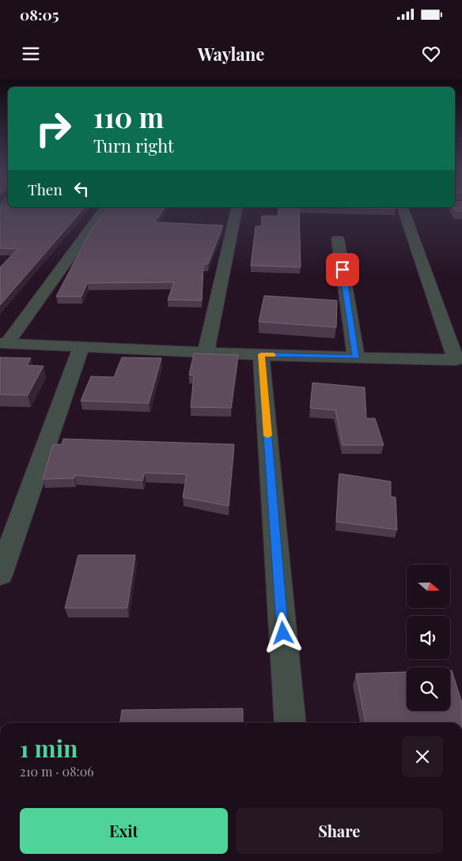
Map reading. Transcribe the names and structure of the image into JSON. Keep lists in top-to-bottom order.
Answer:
{
  "north": "right",
  "page": {
    "status": "08:05",
    "header": "Waylane",
    "turn": ["110 m", "Turn right"],
    "then": "Then",
    "heading": ["1 min", "210 m · 08:06"],
    "buttons": ["Exit", "Share"]
  }
}
